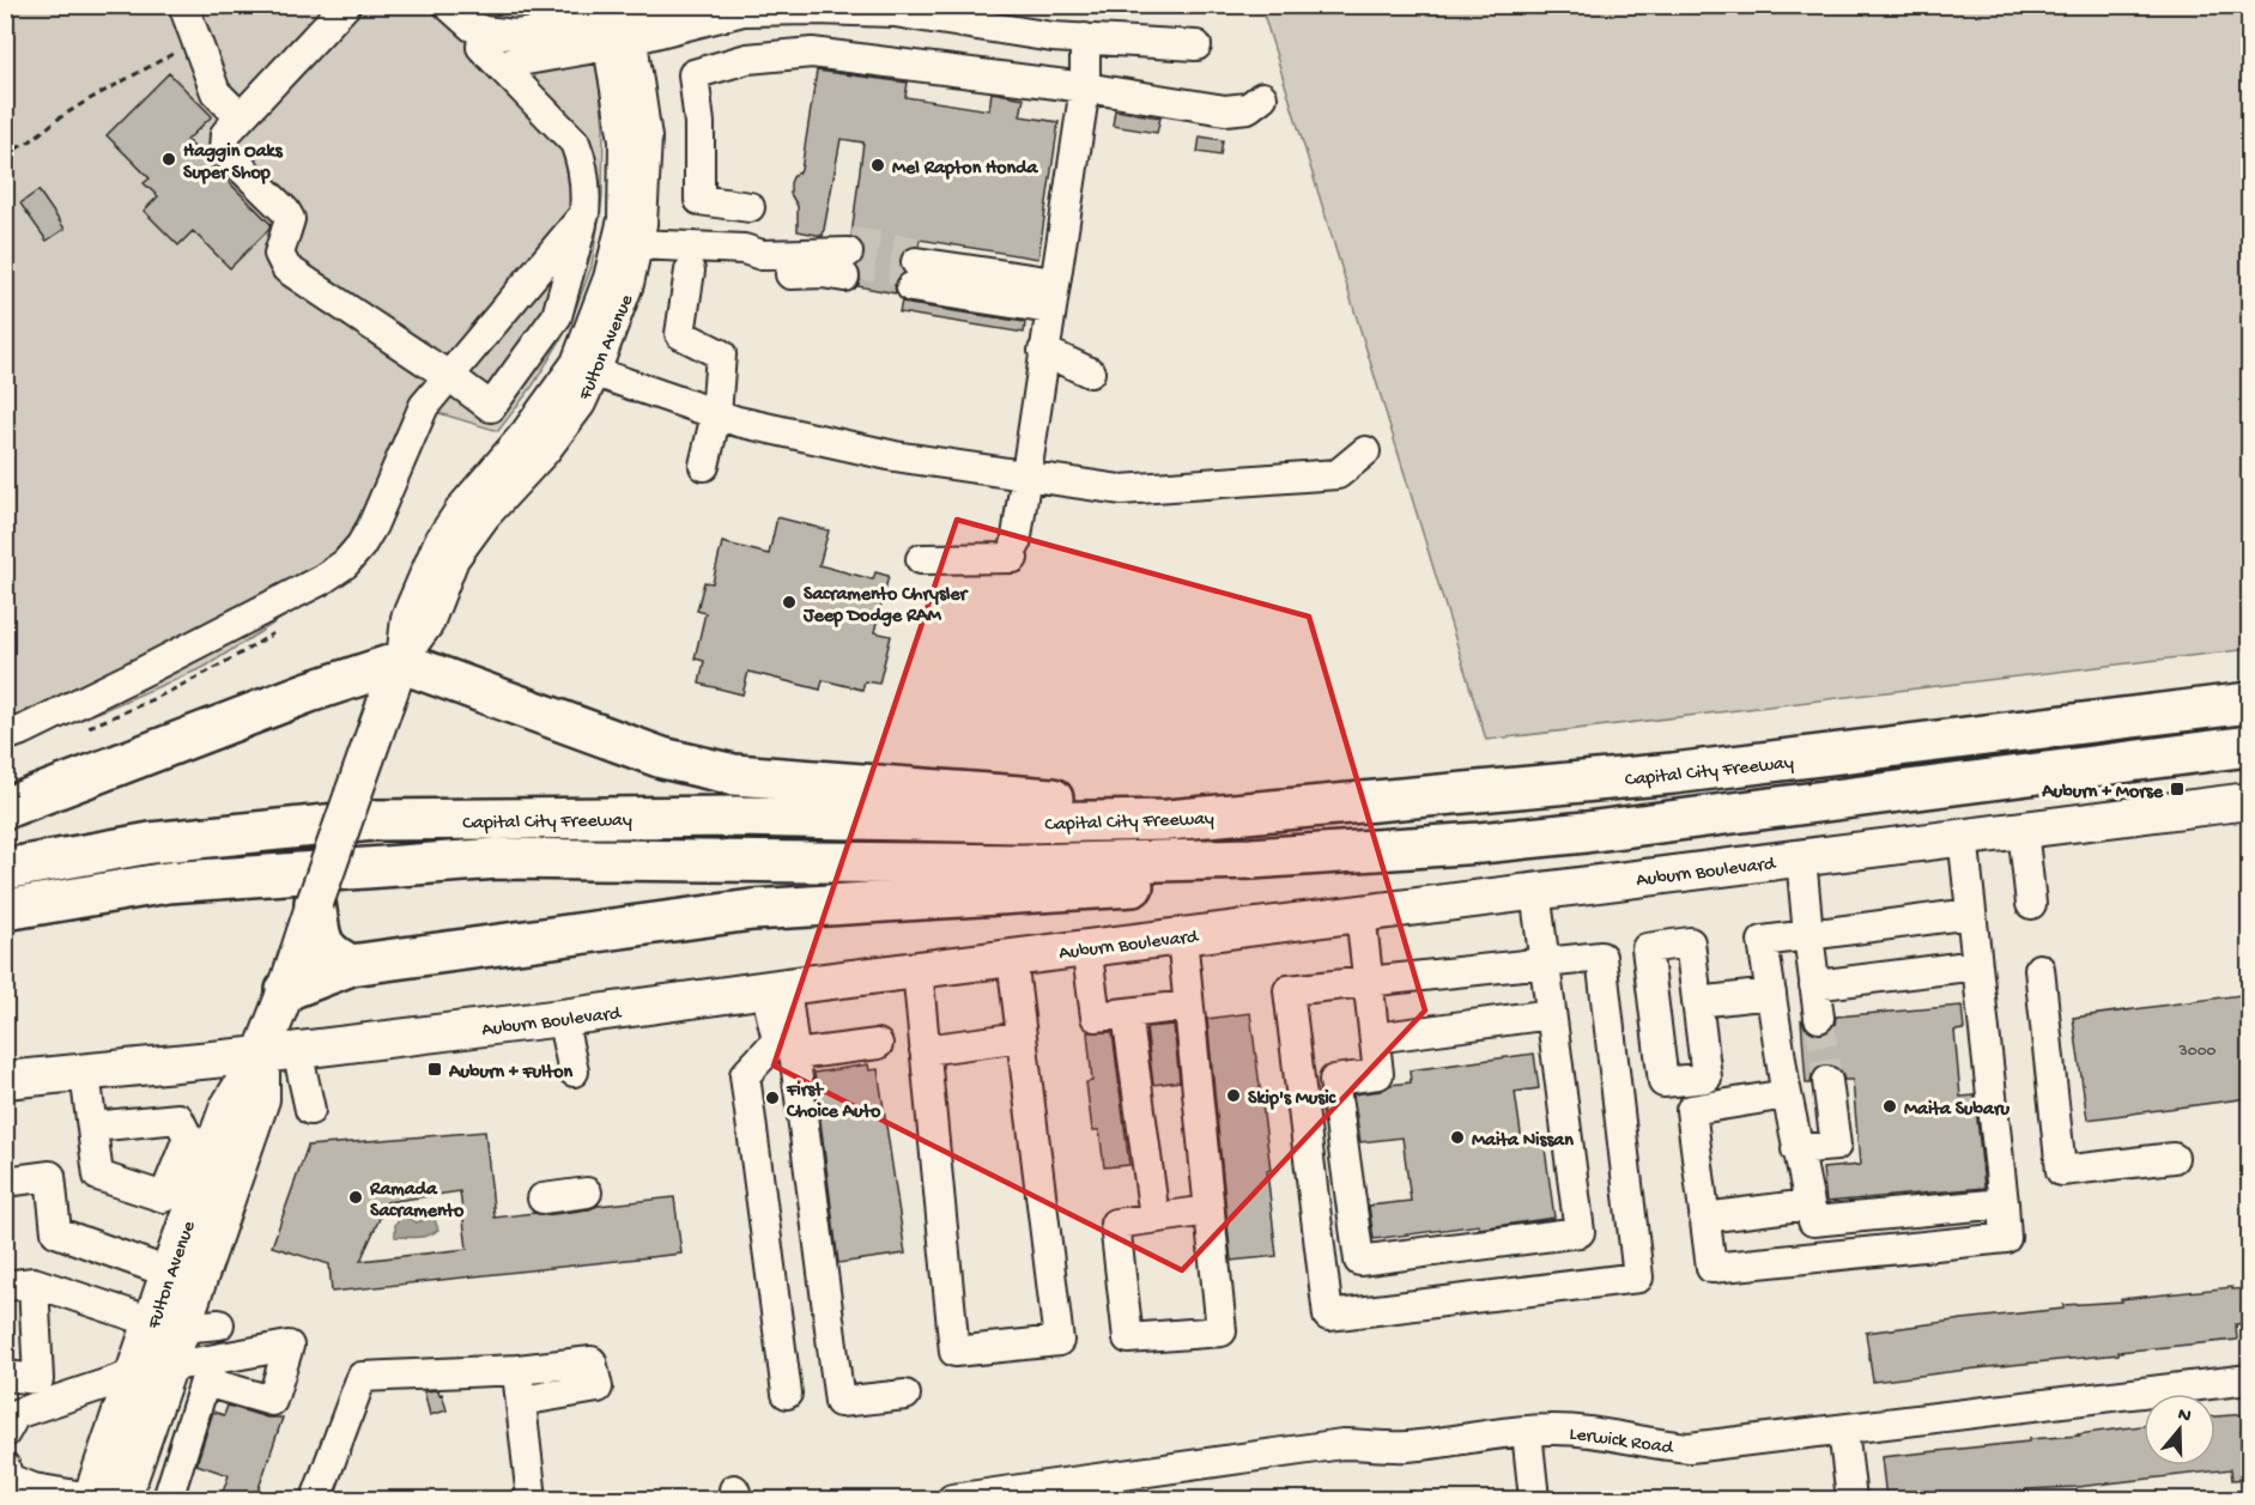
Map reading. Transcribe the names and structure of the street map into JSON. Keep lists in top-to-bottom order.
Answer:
{
  "streets": {
    "highway": ["Capital City Freeway"],
    "main road": ["Fulton Avenue", "Auburn Boulevard"],
    "street": ["Lerwick Road"]
  },
  "crossings": [
    ["Fulton Avenue", "Auburn Boulevard"]
  ],
  "places": {
    "other": [
      "Haggin Oaks Super Shop",
      "Mel Rapton Honda",
      "Sacramento Chrysler Jeep Dodge RAM",
      "Skip's Music",
      "First Choice Auto",
      "Maita Subaru",
      "Maita Nissan",
      "Ramada Sacramento"
    ],
    "transit": ["Auburn + Morse", "Auburn + Fulton"]
  },
  "house_numbers": ["3000"],
  "north": "top"
}
